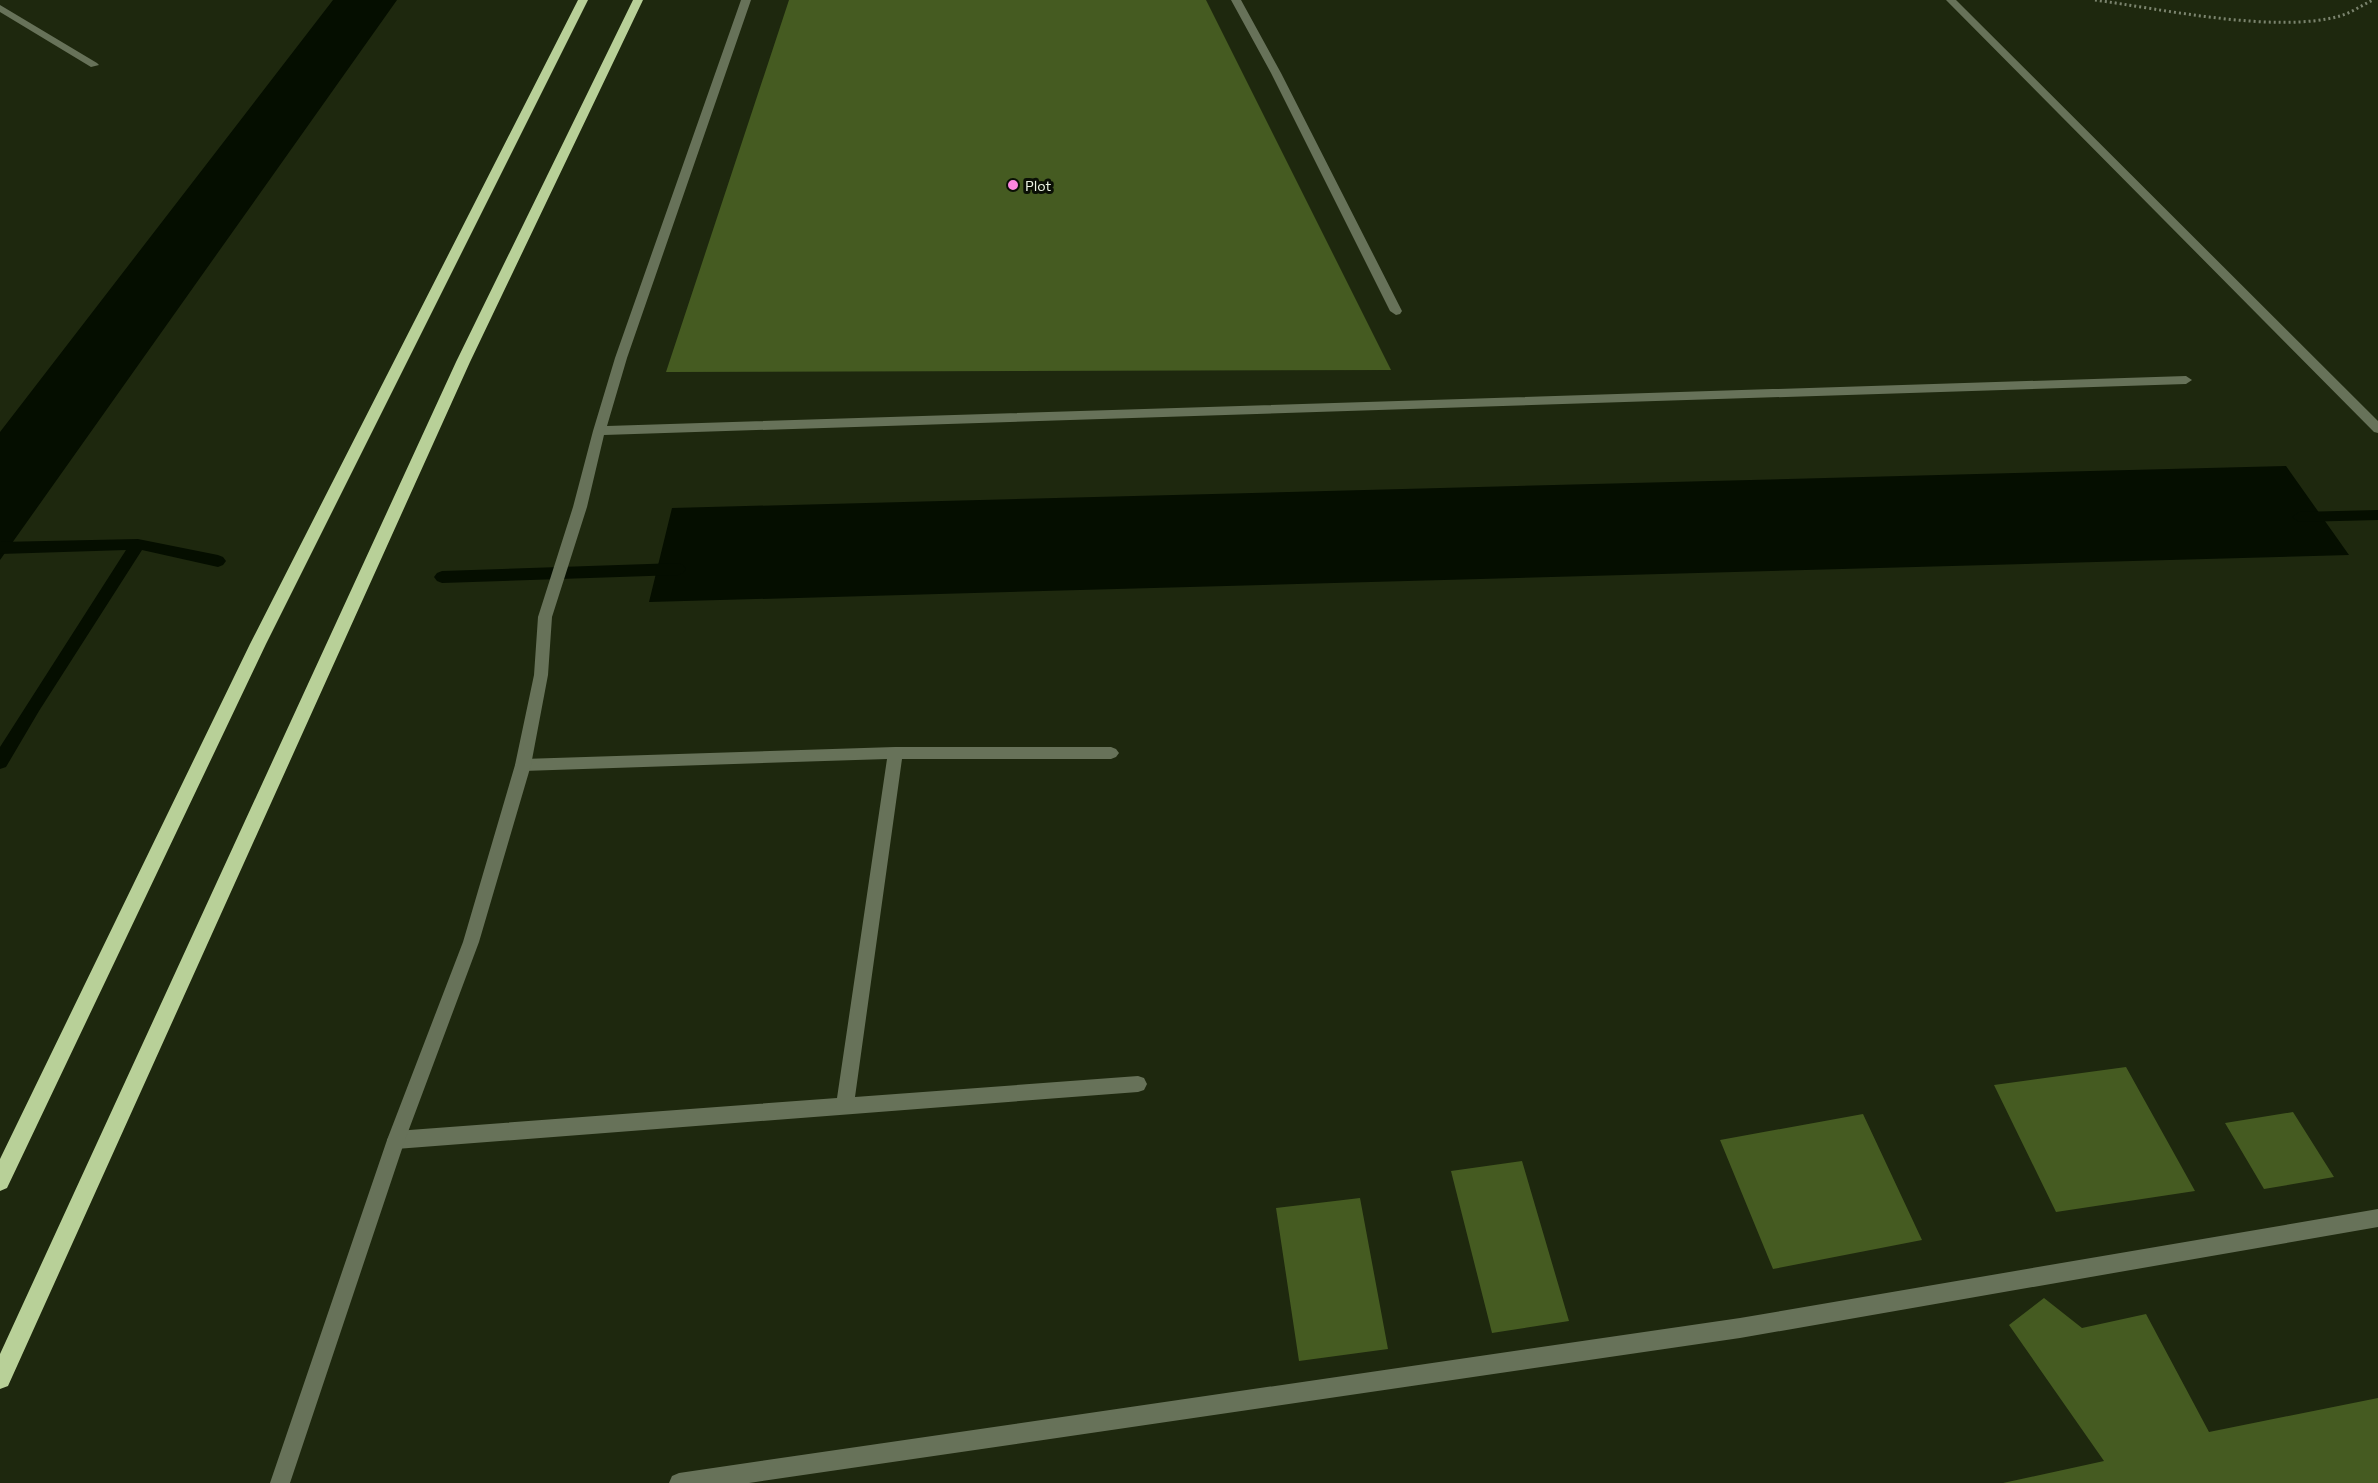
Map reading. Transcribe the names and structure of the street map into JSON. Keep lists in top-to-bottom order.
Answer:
{
  "places": ["Plot"]
}
